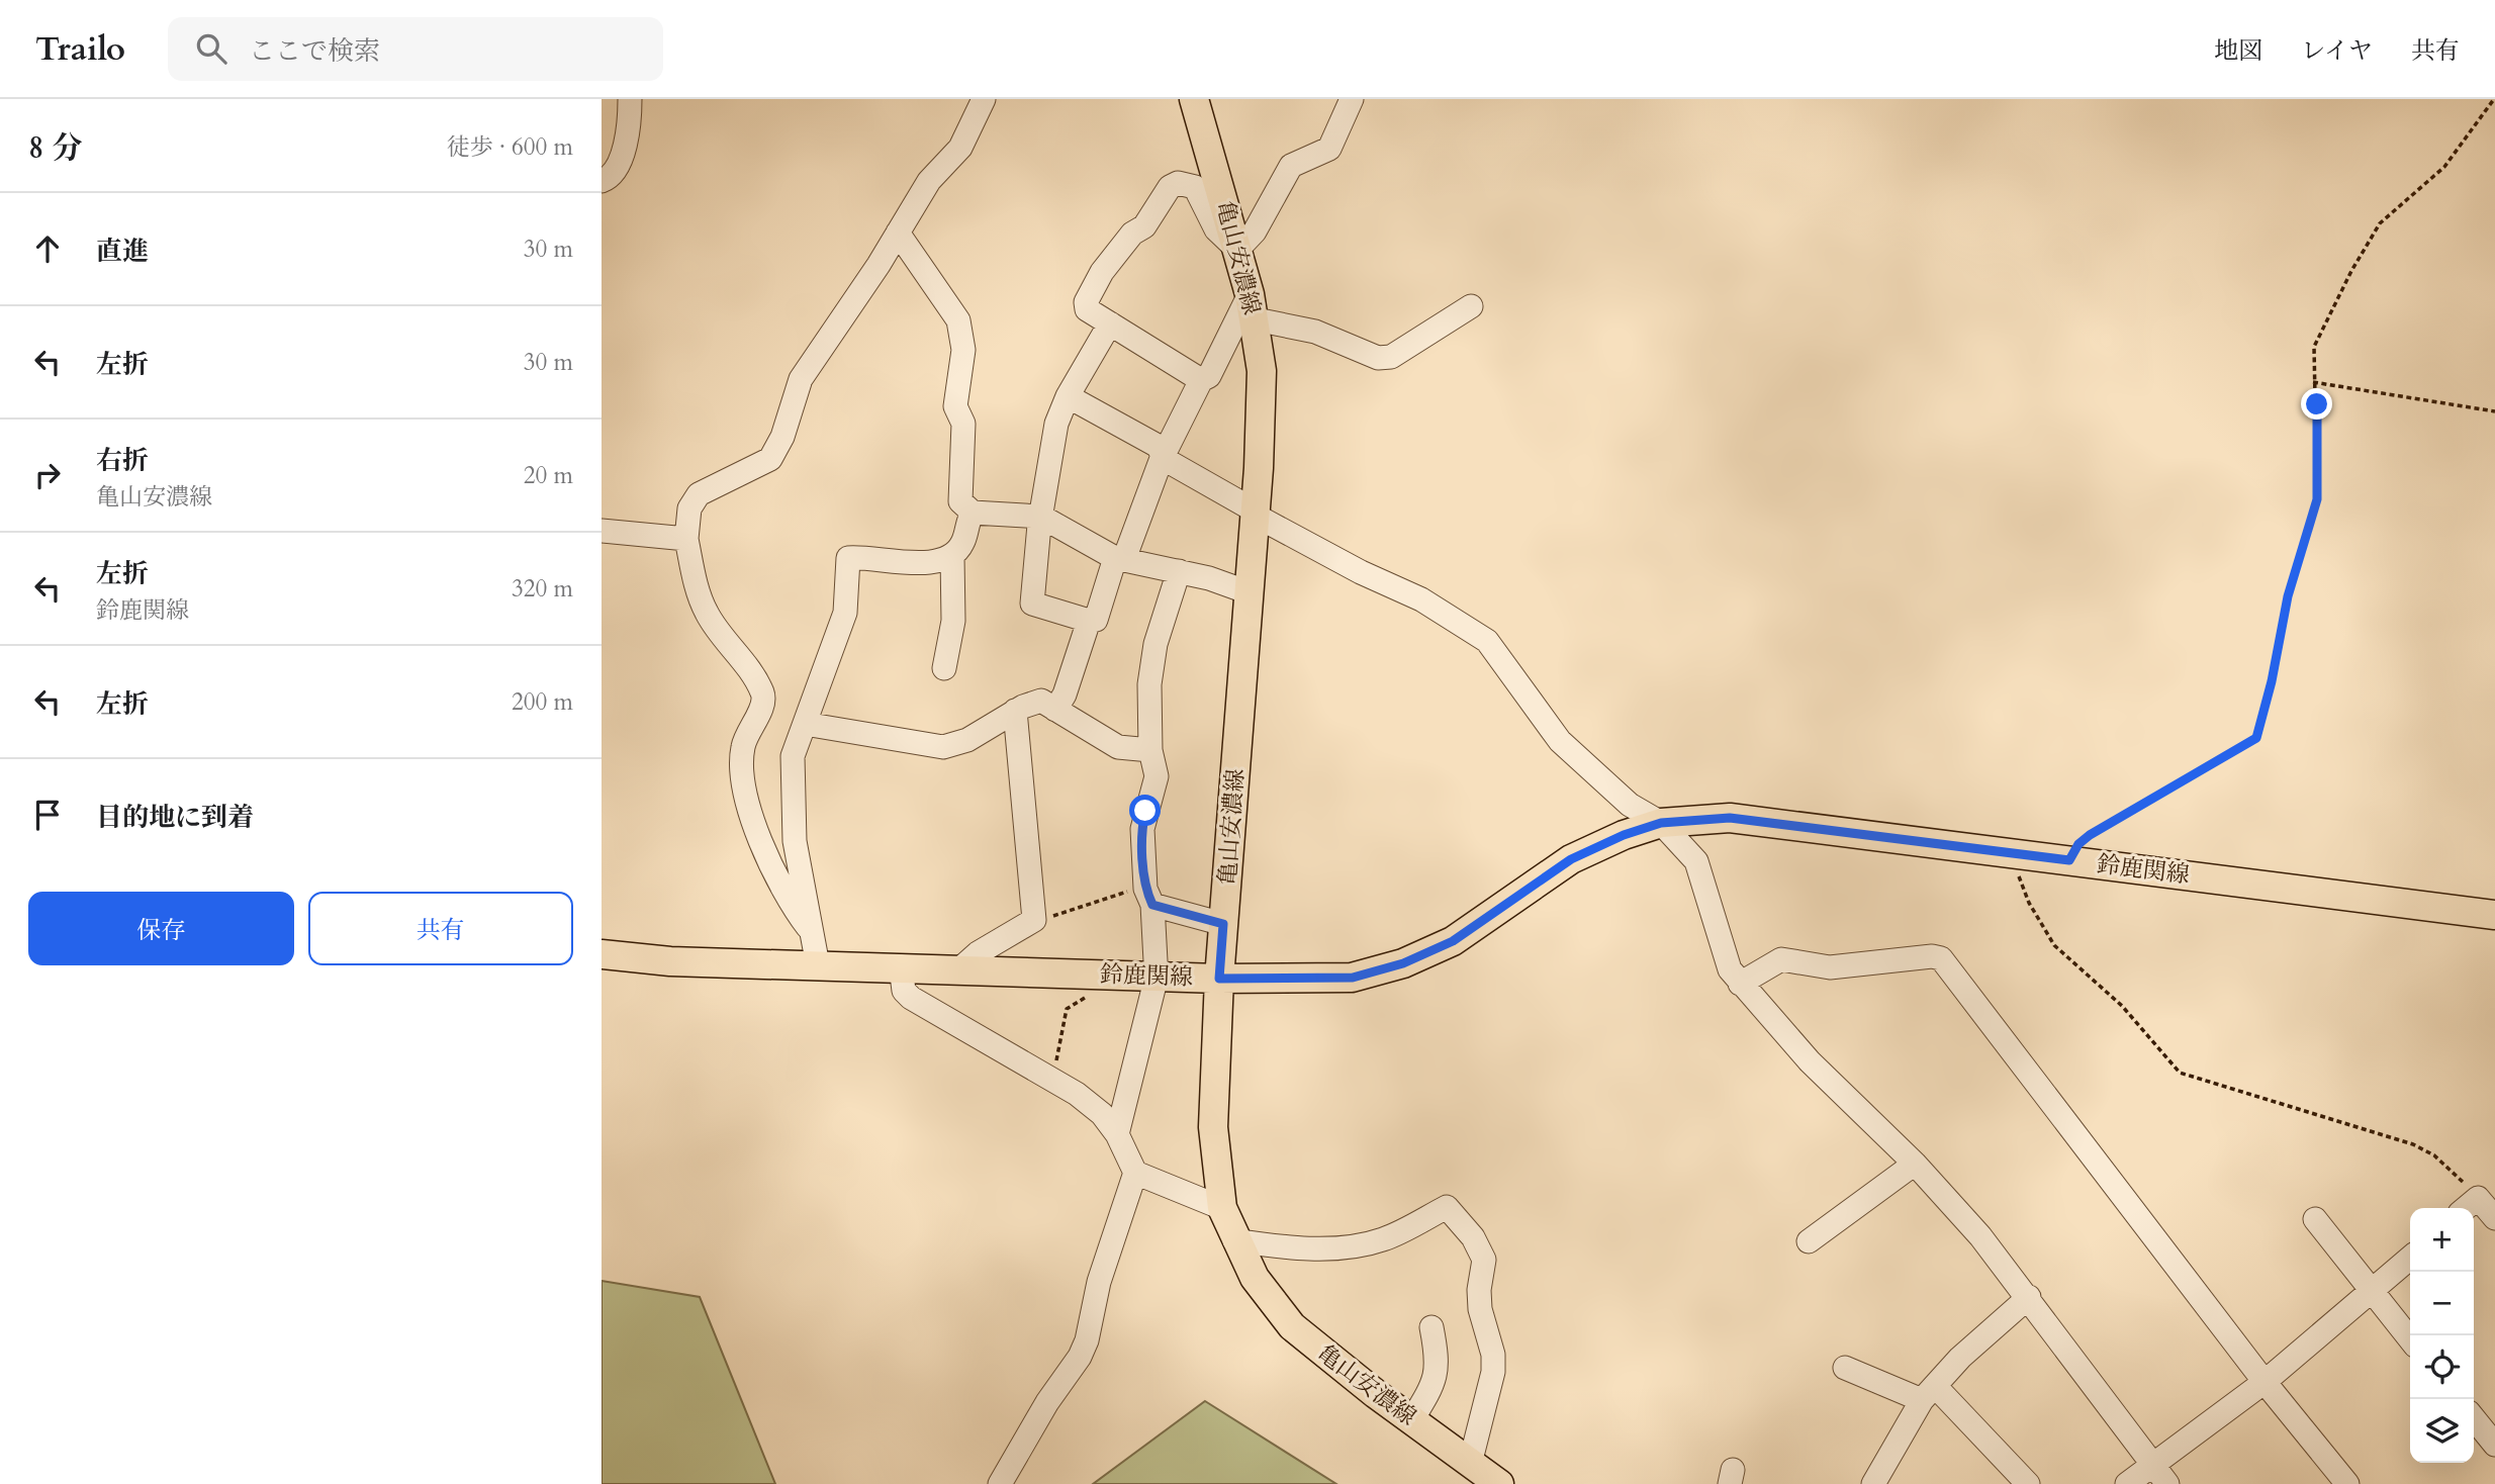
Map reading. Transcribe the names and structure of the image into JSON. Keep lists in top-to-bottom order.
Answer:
{
  "streets": {
    "main road": ["亀山安濃線", "鈴鹿関線"]
  },
  "crossings": [
    ["亀山安濃線", "鈴鹿関線"]
  ],
  "page": {
    "header": "Trailo",
    "search": "ここで検索",
    "nav": ["地図", "レイヤ", "共有"],
    "heading": ["8 分", "徒歩 · 600 m"],
    "list": [
      ["直進", "30 m"],
      ["左折", "30 m"],
      ["右折", "亀山安濃線", "20 m"],
      ["左折", "鈴鹿関線", "320 m"],
      ["左折", "200 m"],
      "目的地に到着"
    ],
    "buttons": ["保存", "共有"],
    "map_buttons": ["+", "−"]
  }
}
